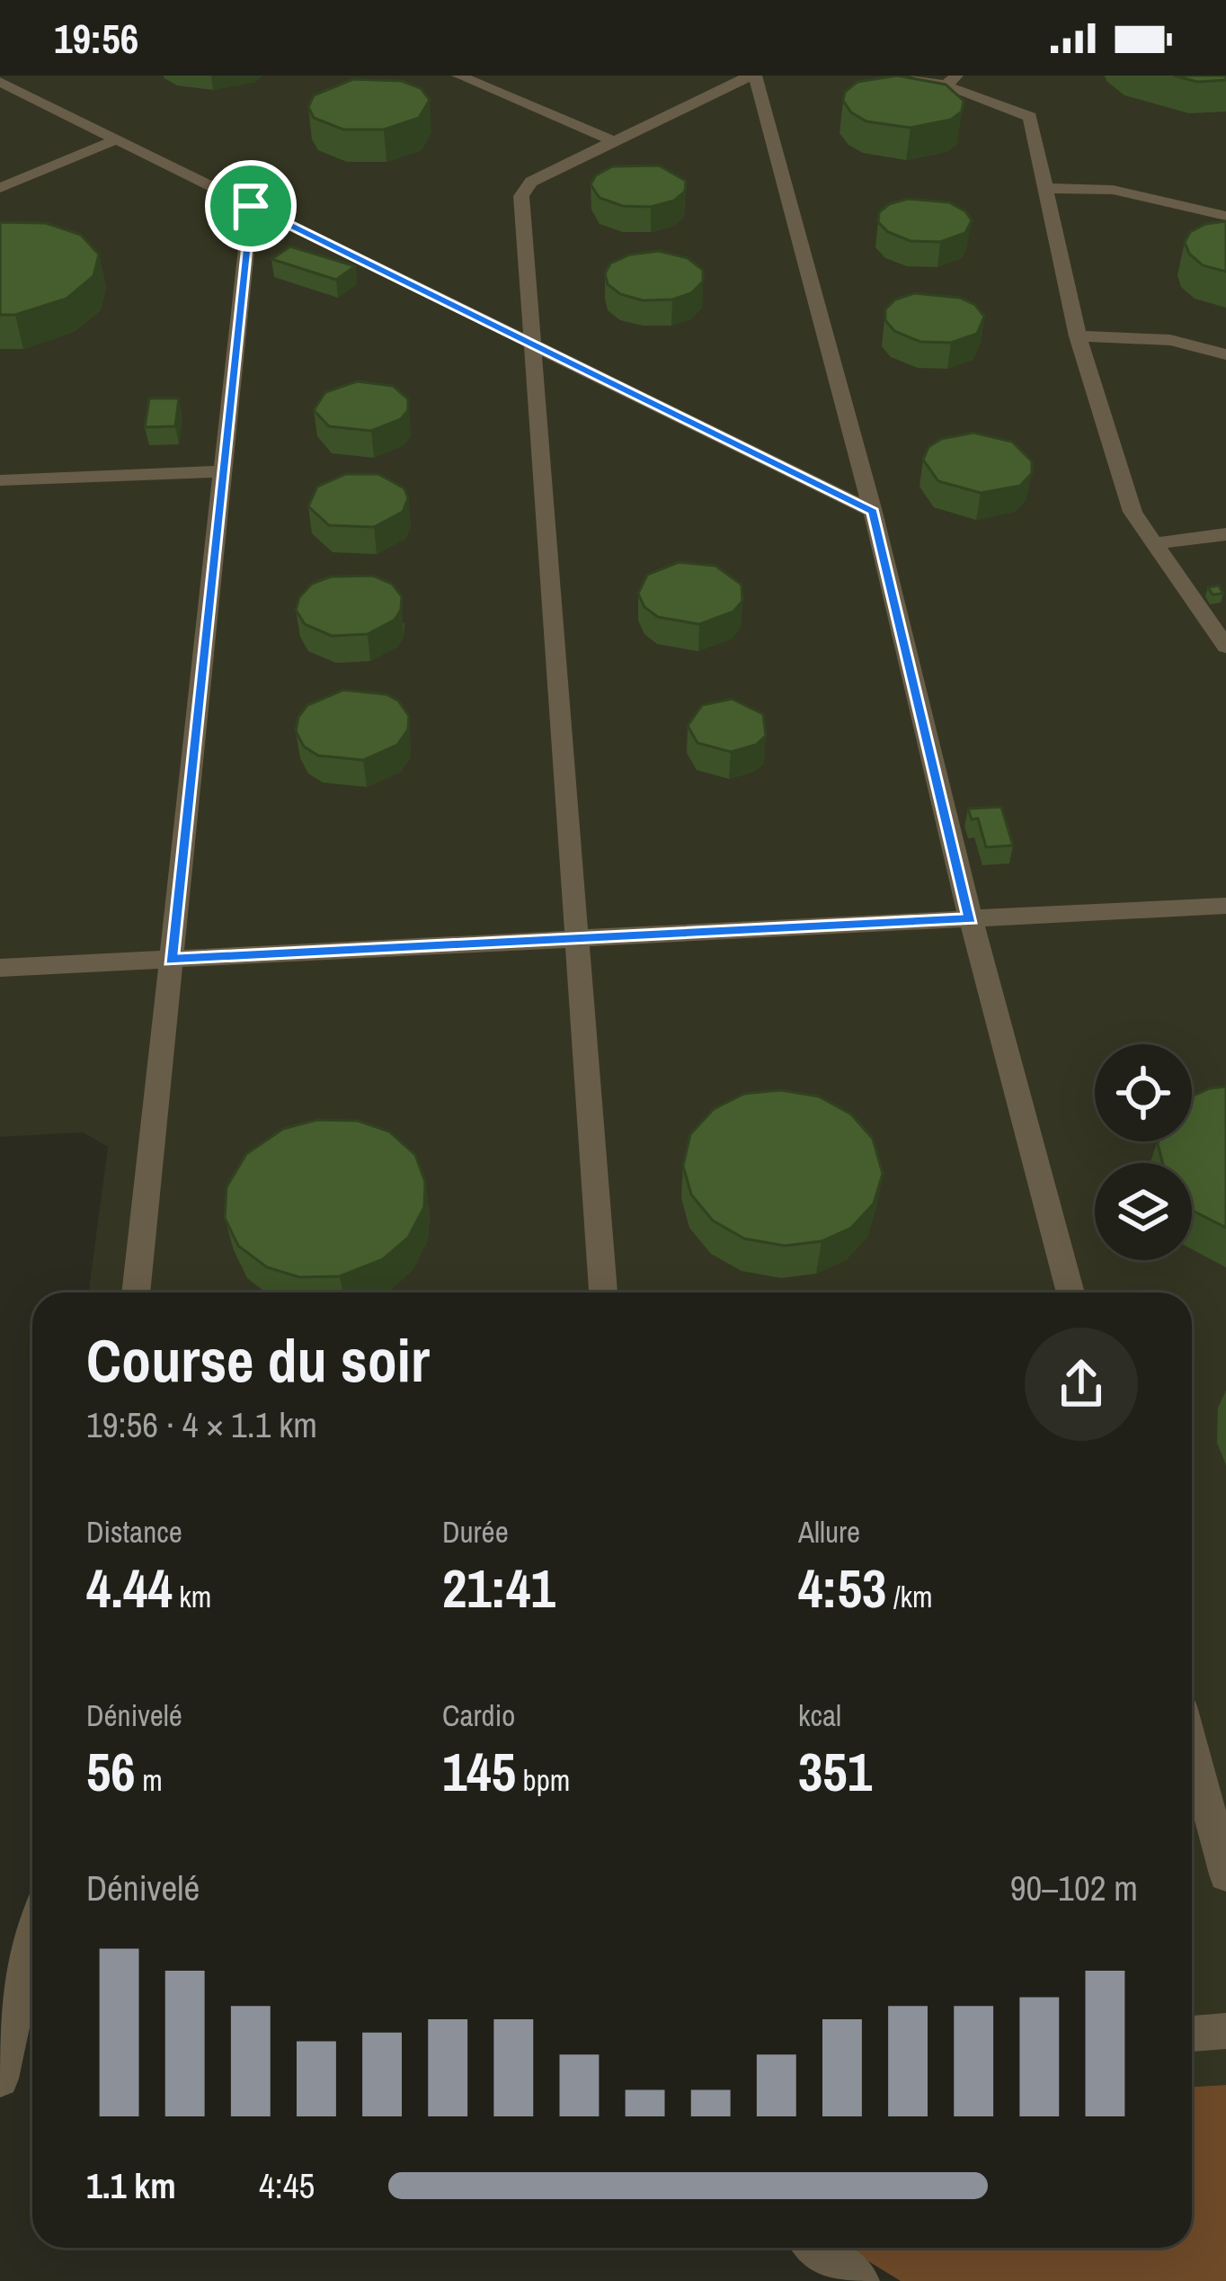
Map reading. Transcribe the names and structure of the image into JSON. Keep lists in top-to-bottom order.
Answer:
{
  "page": {
    "status": "19:56",
    "heading": ["Course du soir", "19:56 · 4 × 1.1 km"],
    "stats": [
      ["Distance", "4.44 km"],
      ["Durée", "21:41"],
      ["Allure", "4:53 /km"],
      ["Dénivelé", "56 m"],
      ["Cardio", "145 bpm"],
      ["kcal", "351"]
    ],
    "chart": ["Dénivelé", "90–102 m"],
    "list": [
      {
        "name": "1.1 km",
        "note": "4:45"
      }
    ]
  }
}
